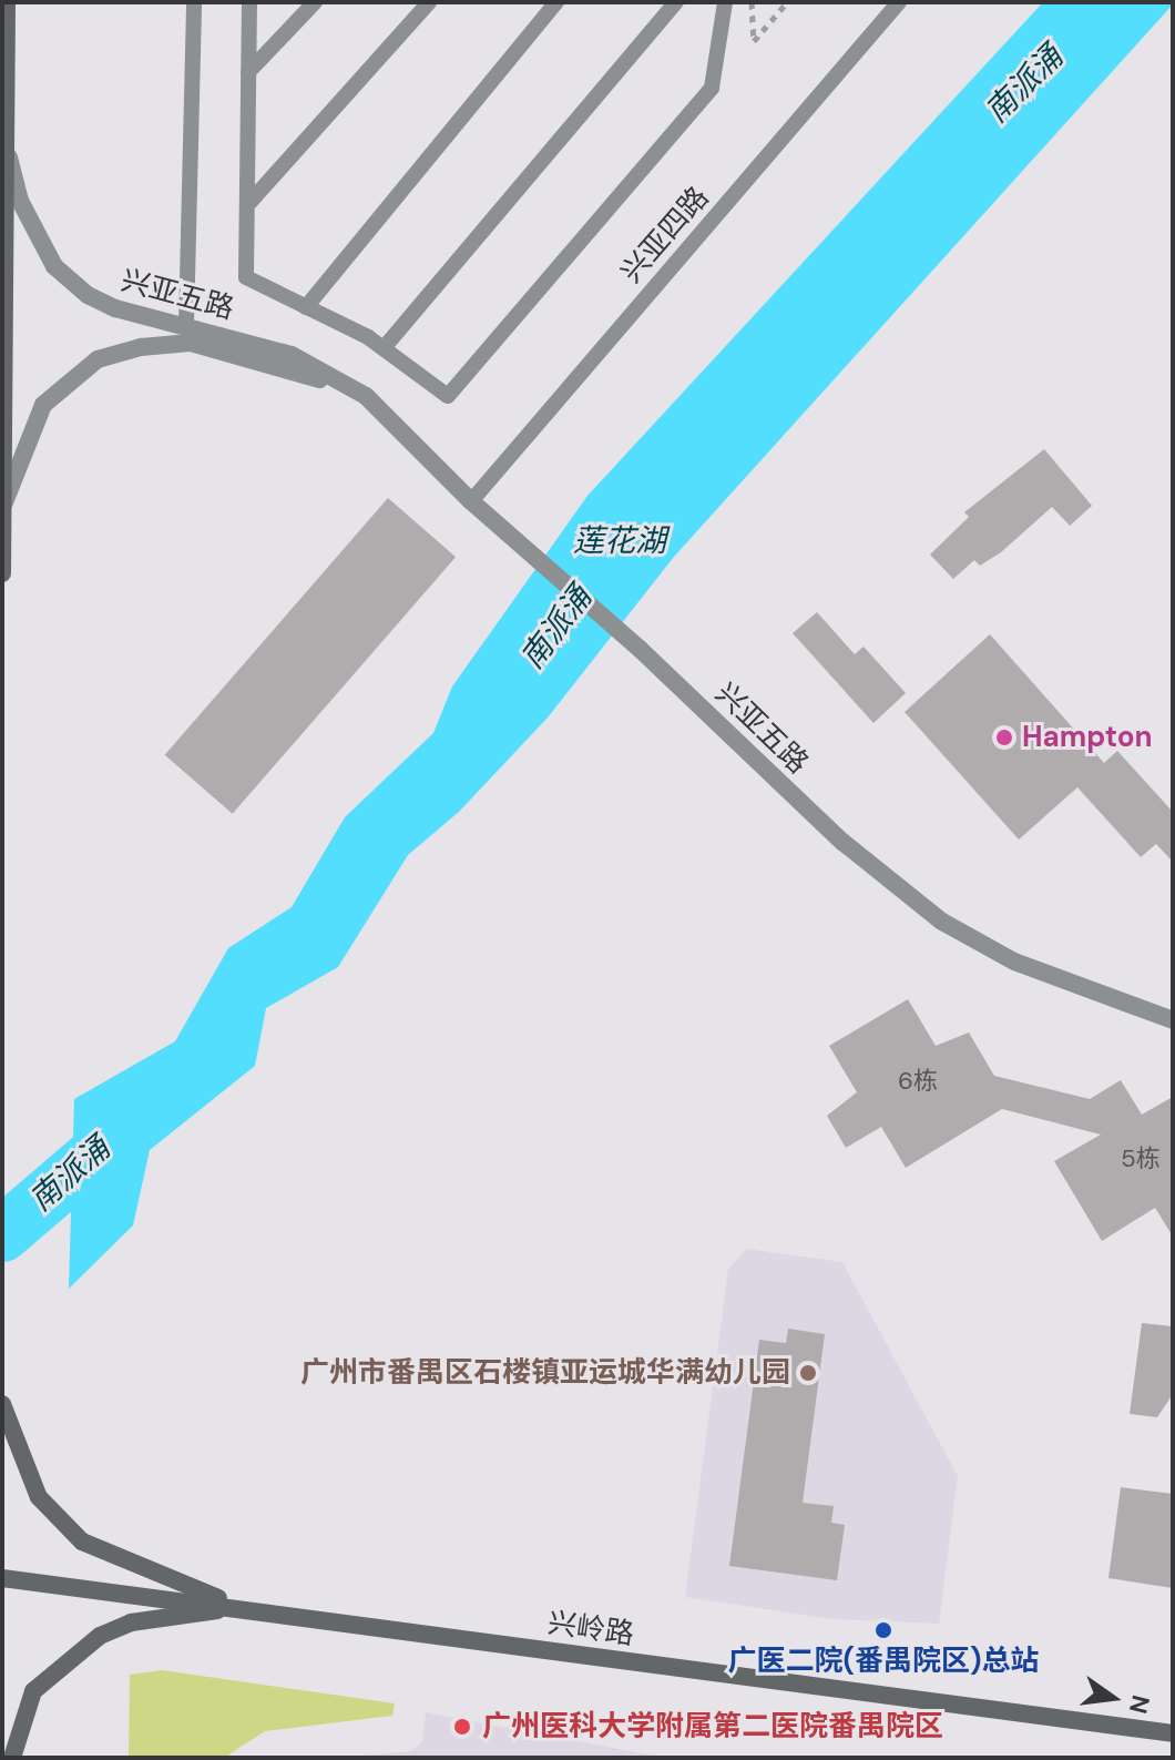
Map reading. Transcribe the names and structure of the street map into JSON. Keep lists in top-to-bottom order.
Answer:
{
  "streets": {
    "street": ["兴亚五路", "兴岭路"],
    "lane": ["兴亚四路"]
  },
  "crossings": [
    ["兴亚四路", "兴亚五路"]
  ],
  "water": ["南派涌", "莲花湖"],
  "places": [
    "Hampton",
    "广州市番禺区石楼镇亚运城华满幼儿园",
    "广医二院(番禺院区)总站",
    "广州医科大学附属第二医院番禺院区"
  ],
  "house_numbers": ["6栋", "5栋"],
  "north": "right"
}
